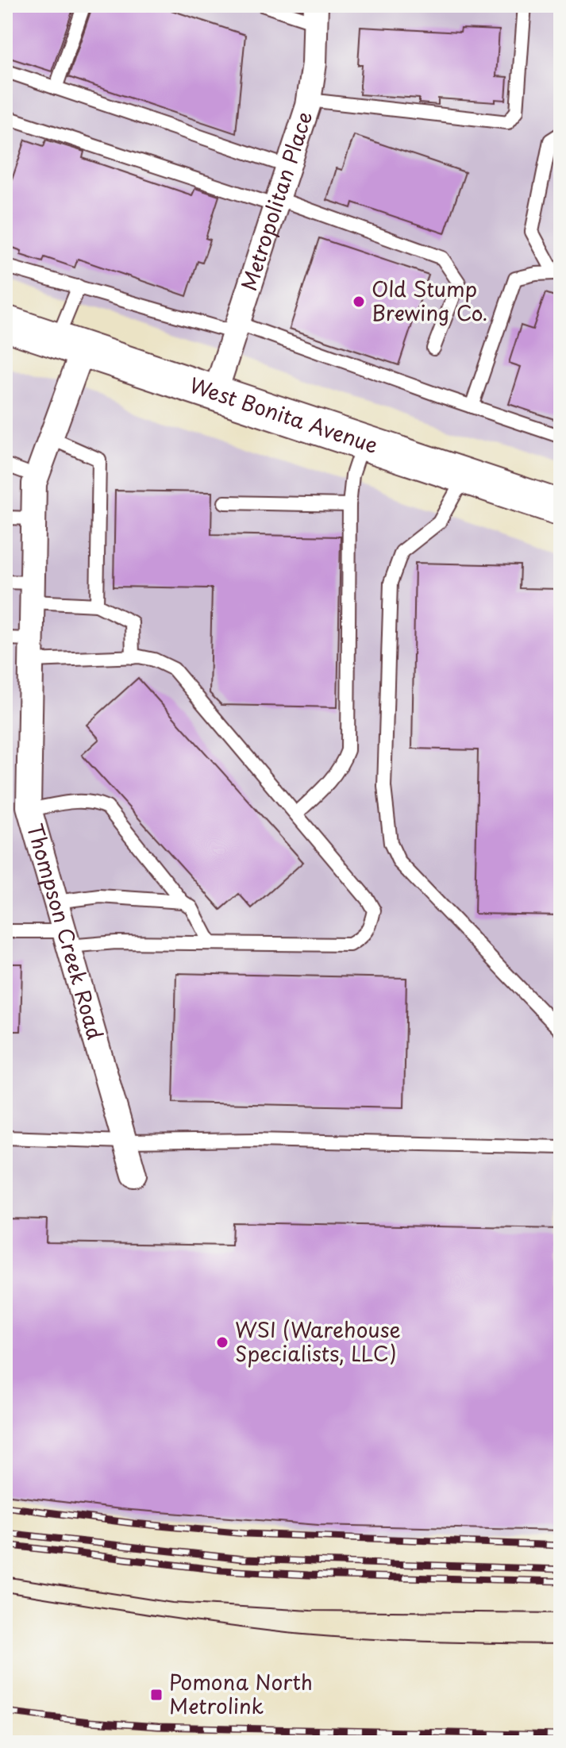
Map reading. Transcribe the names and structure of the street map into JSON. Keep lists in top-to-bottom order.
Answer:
{
  "streets": {
    "main road": ["West Bonita Avenue"],
    "street": ["Metropolitan Place", "Thompson Creek Road"]
  },
  "crossings": [
    ["Metropolitan Place", "West Bonita Avenue"],
    ["West Bonita Avenue", "Thompson Creek Road"]
  ],
  "places": {
    "other": ["Old Stump Brewing Co.", "WSI (Warehouse Specialists, LLC)"],
    "transit": ["Pomona North Metrolink"]
  }
}
